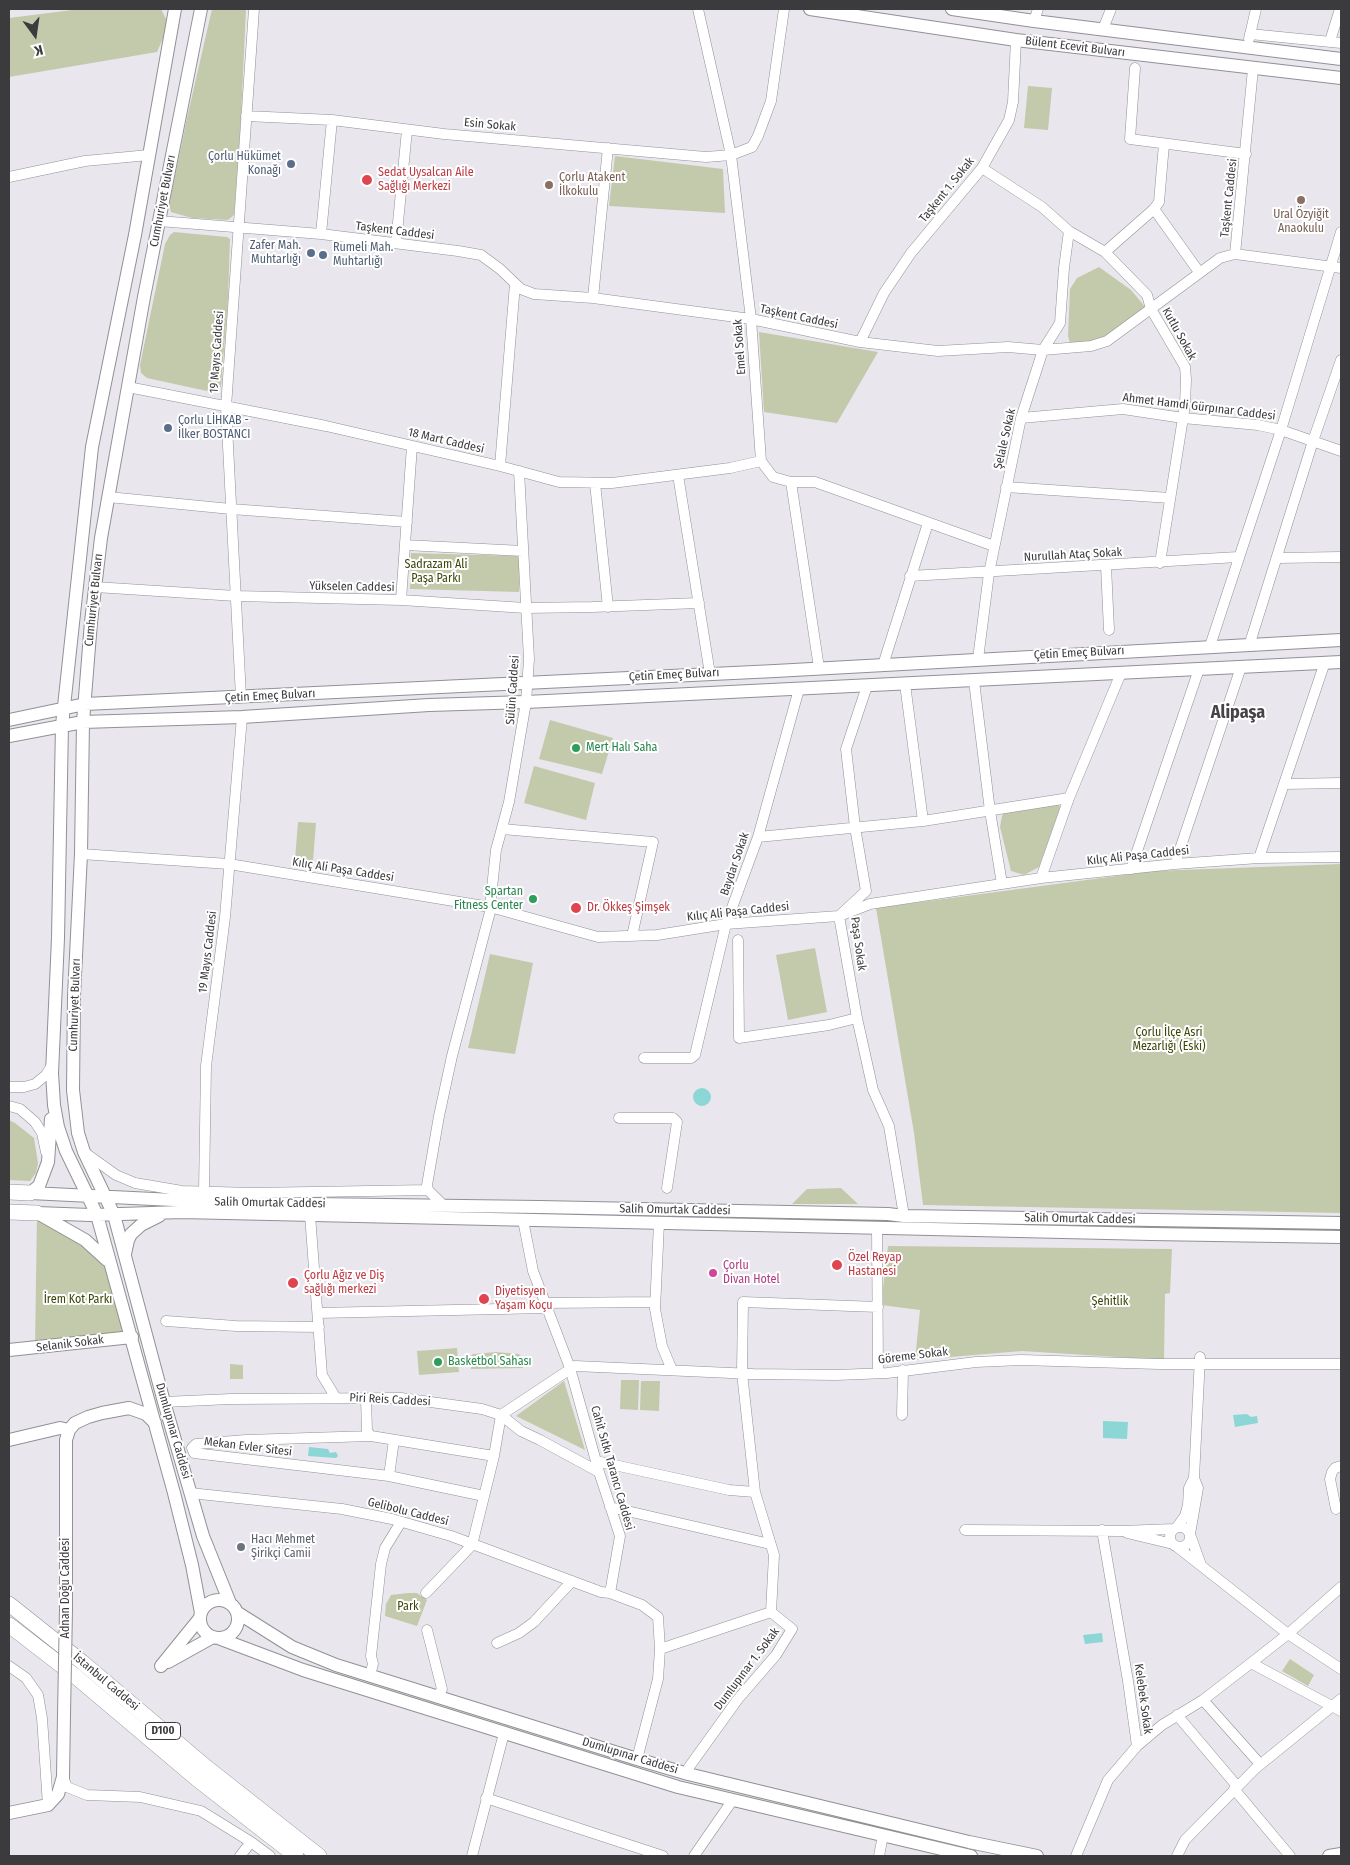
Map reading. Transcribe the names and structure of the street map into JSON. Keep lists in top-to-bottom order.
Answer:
{
  "streets": {
    "highway": ["Salih Omurtak Caddesi", "İstanbul Caddesi", "D100"],
    "main road": [
      "Bülent Ecevit Bulvarı",
      "Cumhuriyet Bulvarı",
      "Çetin Emeç Bulvarı",
      "Selanik Sokak",
      "Dumlupınar Caddesi",
      "Adnan Doğu Caddesi"
    ],
    "street": [
      "Esin Sokak",
      "Taşkent 1. Sokak",
      "Taşkent Caddesi",
      "Kutlu Sokak",
      "Emel Sokak",
      "19 Mayıs Caddesi",
      "Ahmet Hamdi Gürpınar Caddesi",
      "Şelale Sokak",
      "18 Mart Caddesi",
      "Nurullah Ataç Sokak",
      "Yükselen Caddesi",
      "Sülün Caddesi",
      "Kılıç Ali Paşa Caddesi",
      "Baydar Sokak",
      "Paşa Sokak",
      "Göreme Sokak",
      "Piri Reis Caddesi",
      "Mekan Evler Sitesi",
      "Cahit Sıtkı Tarancı Caddesi",
      "Gelibolu Caddesi",
      "Dumlupınar 1. Sokak",
      "Kelebek Sokak"
    ]
  },
  "crossings": [
    ["Bülent Ecevit Bulvarı", "Taşkent 1. Sokak"],
    ["Bülent Ecevit Bulvarı", "Taşkent Caddesi"],
    ["Esin Sokak", "Emel Sokak"],
    ["Esin Sokak", "19 Mayıs Caddesi"],
    ["Taşkent 1. Sokak", "Taşkent Caddesi"],
    ["Taşkent 1. Sokak", "Kutlu Sokak"],
    ["Taşkent Caddesi", "Cumhuriyet Bulvarı"],
    ["Taşkent Caddesi", "Kutlu Sokak"],
    ["Taşkent Caddesi", "Emel Sokak"],
    ["Taşkent Caddesi", "19 Mayıs Caddesi"],
    ["Taşkent Caddesi", "Şelale Sokak"],
    ["Cumhuriyet Bulvarı", "18 Mart Caddesi"],
    ["Cumhuriyet Bulvarı", "Yükselen Caddesi"],
    ["Cumhuriyet Bulvarı", "Çetin Emeç Bulvarı"],
    ["Cumhuriyet Bulvarı", "Kılıç Ali Paşa Caddesi"],
    ["Cumhuriyet Bulvarı", "Salih Omurtak Caddesi"],
    ["Cumhuriyet Bulvarı", "Dumlupınar Caddesi"],
    ["Kutlu Sokak", "Ahmet Hamdi Gürpınar Caddesi"],
    ["Kutlu Sokak", "Şelale Sokak"],
    ["Kutlu Sokak", "Nurullah Ataç Sokak"],
    ["Emel Sokak", "18 Mart Caddesi"],
    ["19 Mayıs Caddesi", "18 Mart Caddesi"],
    ["19 Mayıs Caddesi", "Yükselen Caddesi"],
    ["19 Mayıs Caddesi", "Çetin Emeç Bulvarı"],
    ["19 Mayıs Caddesi", "Kılıç Ali Paşa Caddesi"],
    ["Ahmet Hamdi Gürpınar Caddesi", "Şelale Sokak"],
    ["Şelale Sokak", "Nurullah Ataç Sokak"],
    ["Şelale Sokak", "Çetin Emeç Bulvarı"],
    ["18 Mart Caddesi", "Sülün Caddesi"],
    ["Yükselen Caddesi", "Sülün Caddesi"],
    ["Çetin Emeç Bulvarı", "Sülün Caddesi"],
    ["Çetin Emeç Bulvarı", "Baydar Sokak"],
    ["Çetin Emeç Bulvarı", "Paşa Sokak"],
    ["Sülün Caddesi", "Kılıç Ali Paşa Caddesi"],
    ["Kılıç Ali Paşa Caddesi", "Baydar Sokak"],
    ["Kılıç Ali Paşa Caddesi", "Paşa Sokak"],
    ["Paşa Sokak", "Salih Omurtak Caddesi"],
    ["Salih Omurtak Caddesi", "Dumlupınar Caddesi"],
    ["Salih Omurtak Caddesi", "Cahit Sıtkı Tarancı Caddesi"],
    ["Selanik Sokak", "Dumlupınar Caddesi"],
    ["Göreme Sokak", "Cahit Sıtkı Tarancı Caddesi"],
    ["Göreme Sokak", "Dumlupınar 1. Sokak"],
    ["Piri Reis Caddesi", "Dumlupınar Caddesi"],
    ["Piri Reis Caddesi", "Cahit Sıtkı Tarancı Caddesi"],
    ["Dumlupınar Caddesi", "Gelibolu Caddesi"],
    ["Dumlupınar Caddesi", "Dumlupınar 1. Sokak"],
    ["Cahit Sıtkı Tarancı Caddesi", "Gelibolu Caddesi"]
  ],
  "districts": ["Alipaşa"],
  "parks": [
    "Sadrazam Ali Paşa Parkı",
    "Çorlu İlçe Asri Mezarlığı (Eski)",
    "İrem Kot Parkı",
    "Şehitlik",
    "Park"
  ],
  "places": [
    "Çorlu Hükümet Konağı",
    "Sedat Uysalcan Aile Sağlığı Merkezi",
    "Çorlu Atakent İlkokulu",
    "Ural Özyiğit Anaokulu",
    "Zafer Mah. Muhtarlığı",
    "Rumeli Mah. Muhtarlığı",
    "Çorlu LİHKAB - İlker BOSTANCI",
    "Mert Halı Saha",
    "Spartan Fitness Center",
    "Dr. Ökkeş Şimşek",
    "Özel Reyap Hastanesi",
    "Çorlu Divan Hotel",
    "Çorlu Ağız ve Diş sağlığı merkezi",
    "Diyetisyen Yaşam Koçu",
    "Basketbol Sahası",
    "Hacı Mehmet Şirikçi Camii"
  ],
  "north": "bottom"
}
